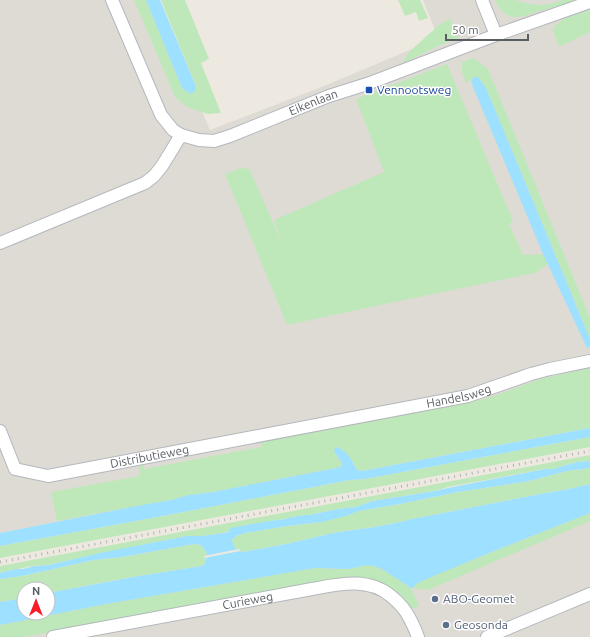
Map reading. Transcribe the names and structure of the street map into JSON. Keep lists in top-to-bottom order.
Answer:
{
  "streets": {
    "street": [
      "Eikenlaan",
      "Handelsweg",
      "Distributieweg",
      "Curieweg"
    ]
  },
  "crossings": [
    ["Handelsweg", "Distributieweg"]
  ],
  "places": {
    "transit": ["Vennootsweg"],
    "other": ["ABO-Geomet", "Geosonda"]
  },
  "scale_bar": "50 m",
  "north": "top"
}
